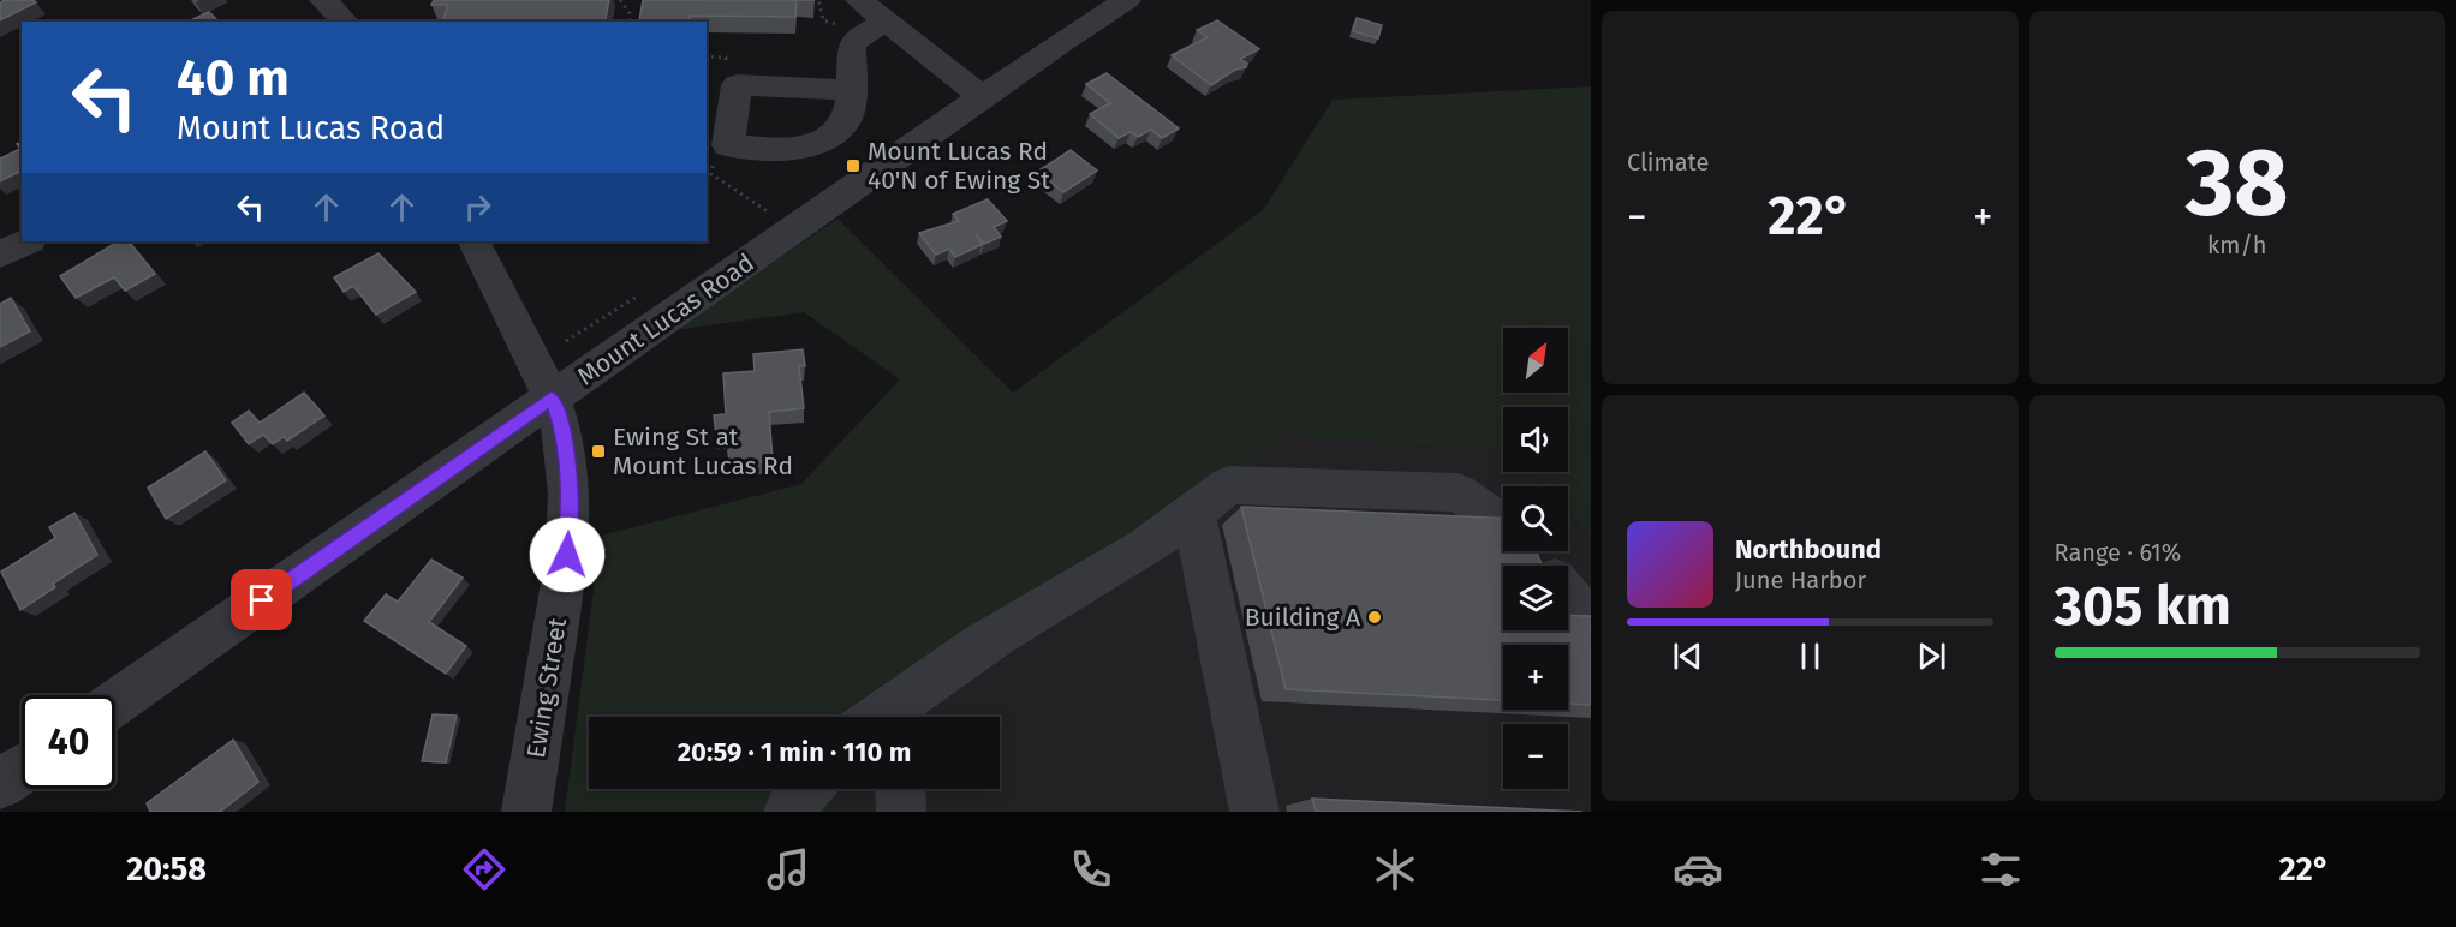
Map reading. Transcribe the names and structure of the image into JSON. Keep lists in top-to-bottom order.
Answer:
{
  "streets": {
    "street": ["Mount Lucas Road", "Ewing Street"]
  },
  "crossings": [
    ["Mount Lucas Road", "Ewing Street"]
  ],
  "places": {
    "transit": ["Mount Lucas Rd 40'N of Ewing St", "Ewing St at Mount Lucas Rd"],
    "other": ["Building A"]
  },
  "north": "top right",
  "page": {
    "tile": [
      "Climate",
      ["38", "km/h"],
      ["Range · 61%", "305 km"]
    ],
    "turn": ["40 m", "Mount Lucas Road"],
    "heat": ["−", "22°", "+"],
    "map_buttons": ["+", "−"],
    "song": ["Northbound", "June Harbor"],
    "limit": "40",
    "trip": "20:59 · 1 min · 110 m",
    "tabs": ["20:58", "22°"]
  }
}
